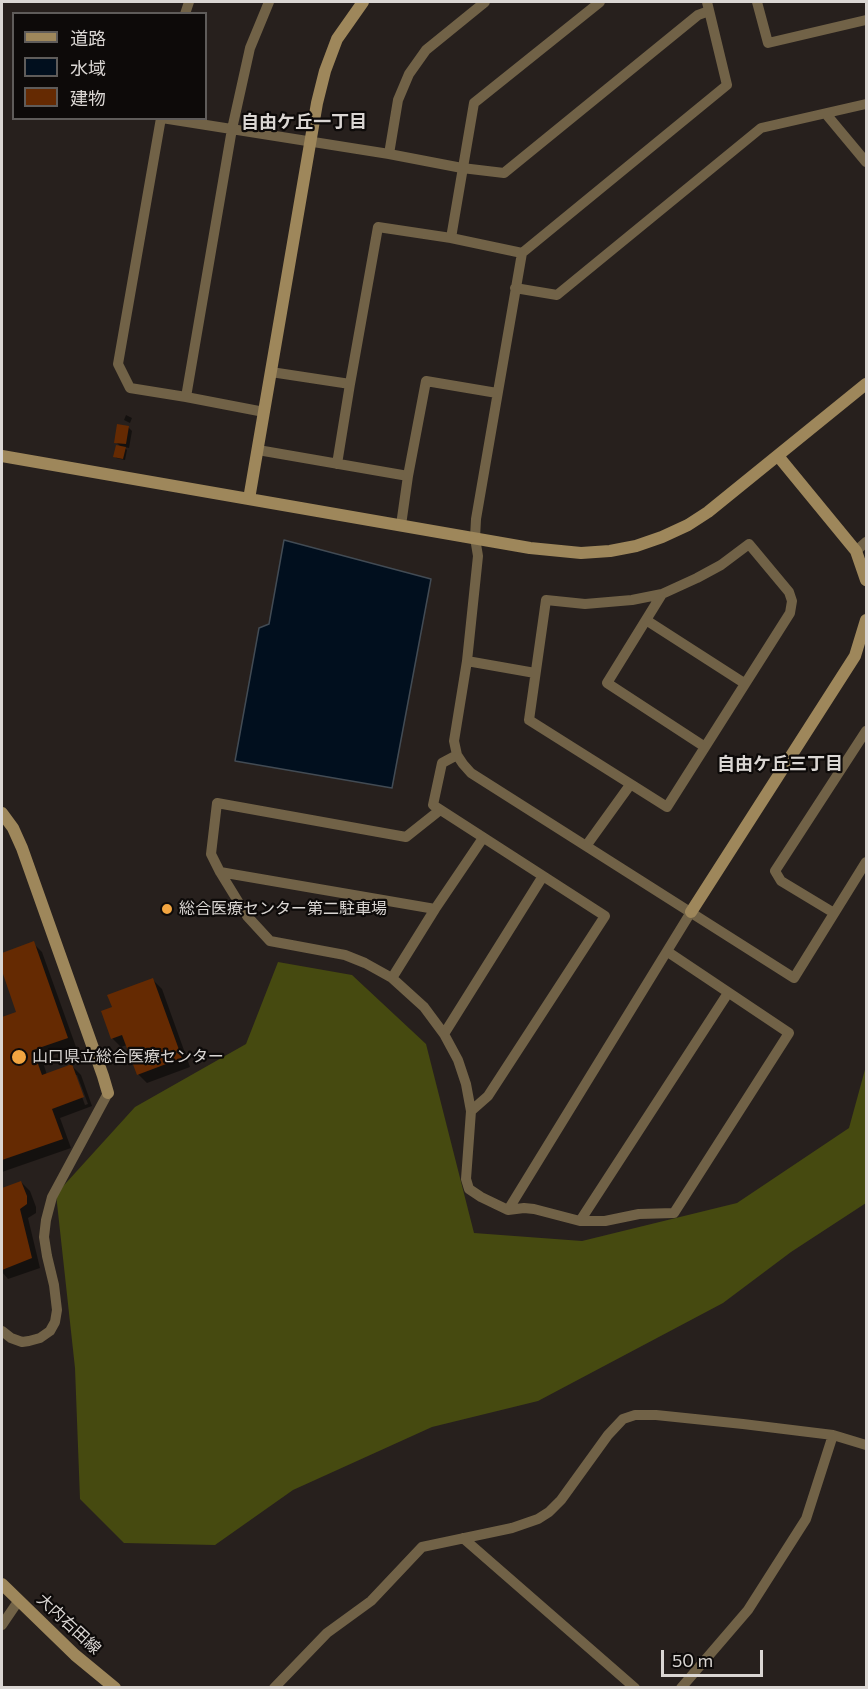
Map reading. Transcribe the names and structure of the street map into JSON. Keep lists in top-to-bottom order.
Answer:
{
  "streets": {
    "street": ["大内右田線"]
  },
  "districts": ["自由ケ丘一丁目", "自由ケ丘三丁目"],
  "places": ["総合医療センター第二駐車場", "山口県立総合医療センター"],
  "legend": ["道路", "水域", "建物"],
  "scale_bar": "50 m"
}
